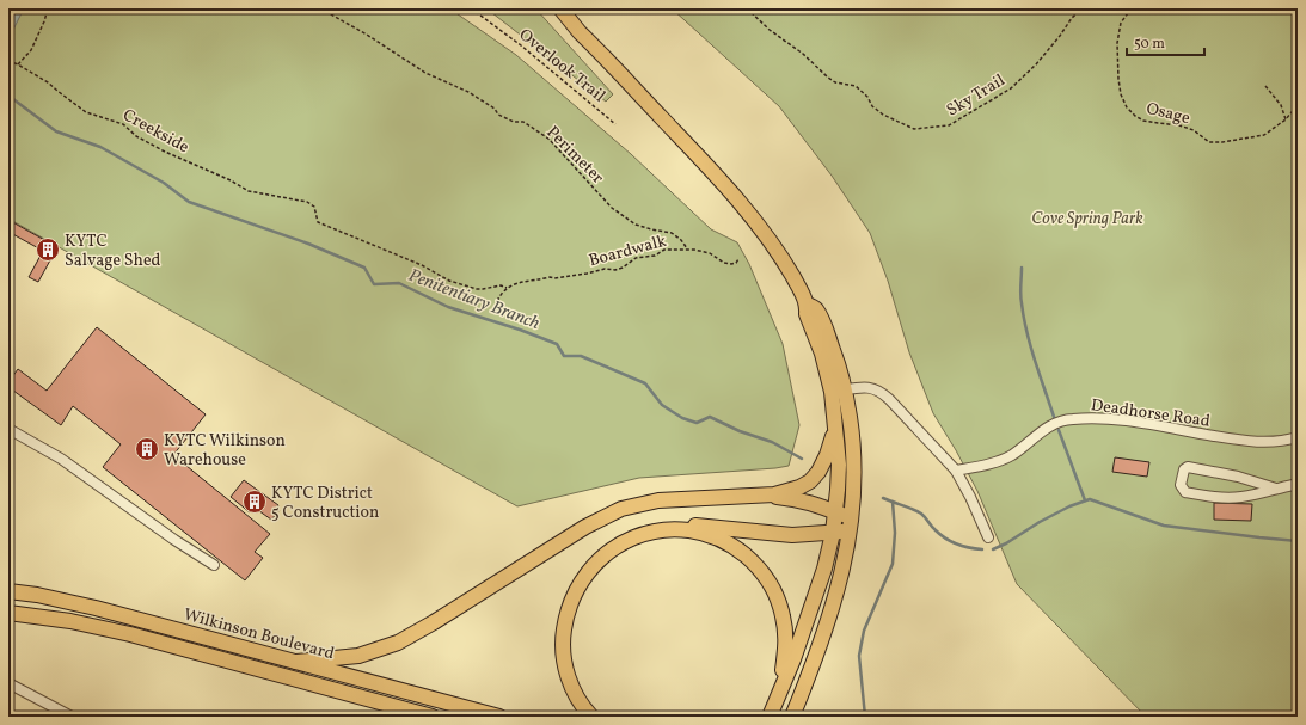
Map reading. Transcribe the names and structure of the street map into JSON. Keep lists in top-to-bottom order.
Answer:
{
  "streets": {
    "highway": ["Wilkinson Boulevard"],
    "street": ["Deadhorse Road"],
    "path": [
      "Overlook Trail",
      "Sky Trail",
      "Osage",
      "Creekside",
      "Perimeter",
      "Boardwalk"
    ]
  },
  "crossings": [
    ["Creekside", "Boardwalk"],
    ["Perimeter", "Boardwalk"]
  ],
  "water": ["Penitentiary Branch"],
  "parks": ["Cove Spring Park"],
  "places": {
    "building": ["KYTC Salvage Shed", "KYTC Wilkinson Warehouse", "KYTC District 5 Construction"]
  },
  "scale_bar": "50 m"
}
